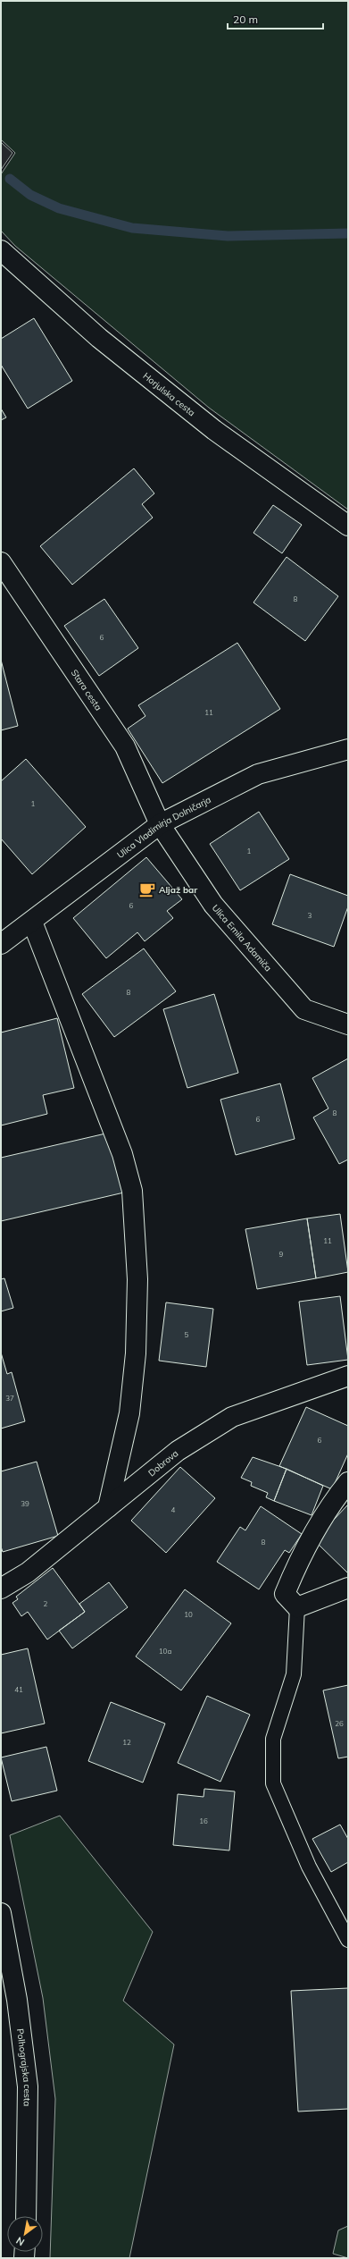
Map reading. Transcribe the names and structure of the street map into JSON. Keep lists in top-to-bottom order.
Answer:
{
  "streets": {
    "street": [
      "Horjulska cesta",
      "Stara cesta",
      "Ulica Vladimirja Dolničarja",
      "Ulica Emila Adamiča",
      "Dobrova",
      "Polhograjska cesta"
    ]
  },
  "crossings": [
    ["Stara cesta", "Ulica Vladimirja Dolničarja"],
    ["Stara cesta", "Ulica Emila Adamiča"],
    ["Ulica Vladimirja Dolničarja", "Ulica Emila Adamiča"]
  ],
  "places": {
    "cafe": ["Aljaž bar"]
  },
  "house_numbers": [
    "8",
    "6",
    "11",
    "1",
    "1",
    "6",
    "3",
    "8",
    "8",
    "6",
    "11",
    "9",
    "5",
    "37",
    "6",
    "39",
    "4",
    "8",
    "2",
    "10",
    "10a",
    "41",
    "26",
    "12",
    "16"
  ],
  "scale_bar": "20 m",
  "north": "bottom left"
}
